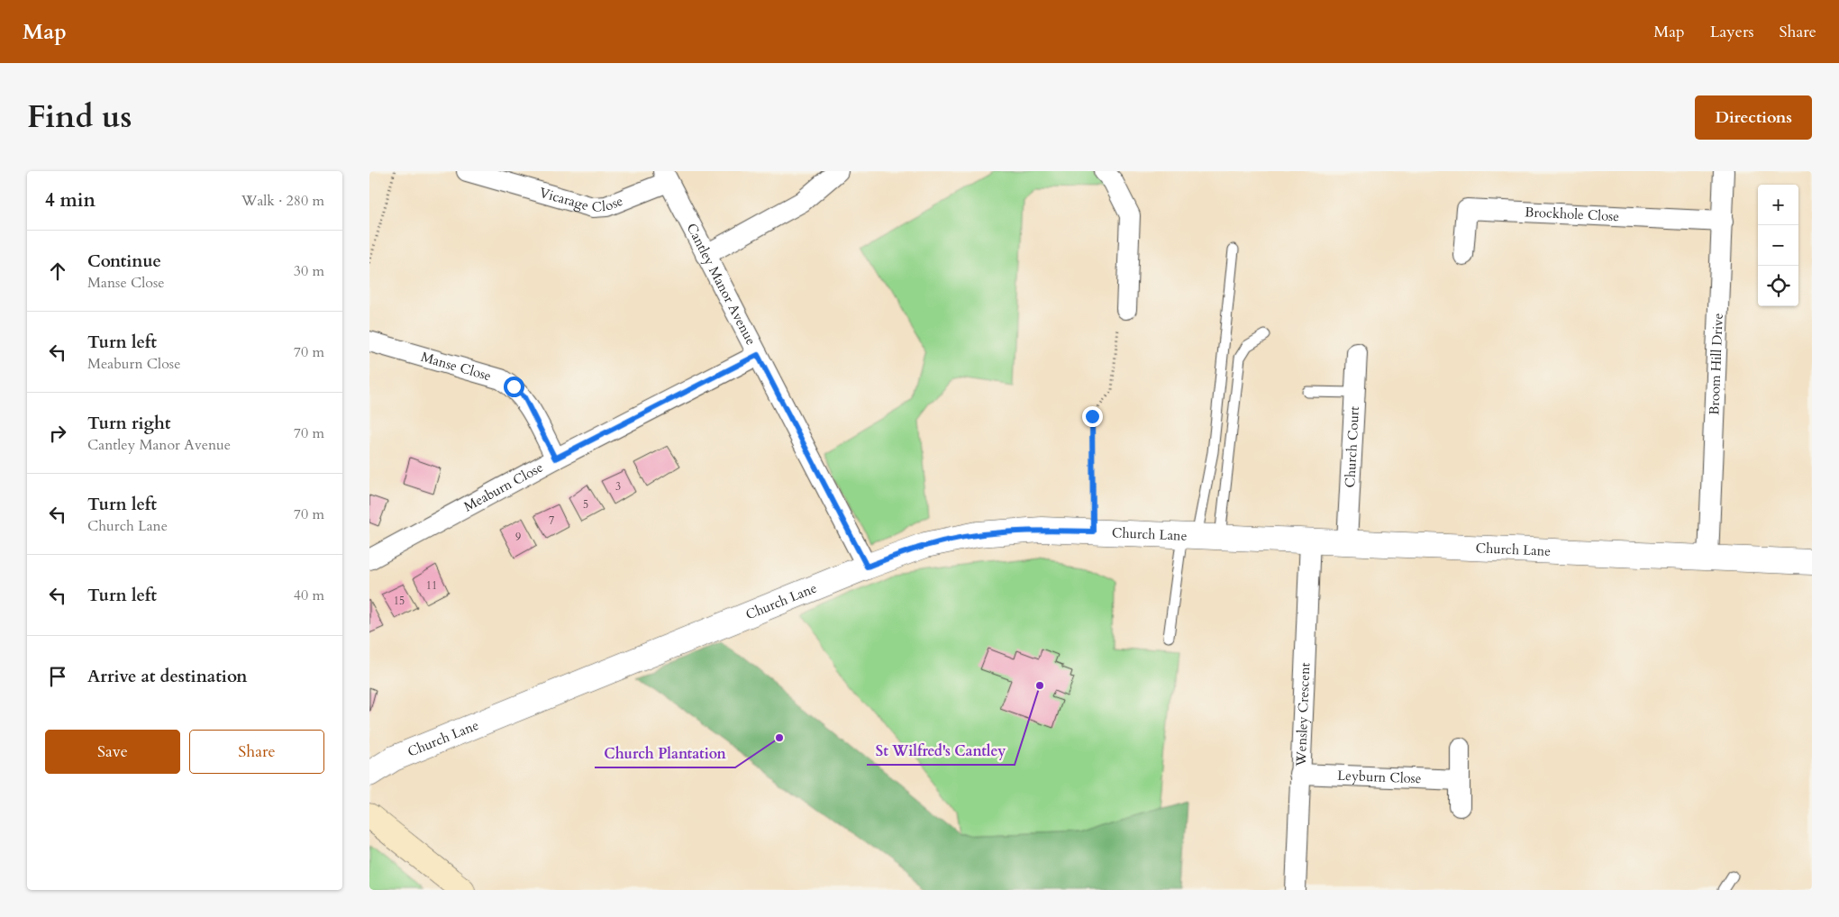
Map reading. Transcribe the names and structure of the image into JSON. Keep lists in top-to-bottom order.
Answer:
{
  "streets": {
    "street": [
      "Vicarage Close",
      "Brockhole Close",
      "Cantley Manor Avenue",
      "Broom Hill Drive",
      "Manse Close",
      "Church Court",
      "Meaburn Close",
      "Church Lane",
      "Wensley Crescent",
      "Leyburn Close"
    ]
  },
  "crossings": [
    ["Vicarage Close", "Cantley Manor Avenue"],
    ["Brockhole Close", "Broom Hill Drive"],
    ["Cantley Manor Avenue", "Meaburn Close"],
    ["Cantley Manor Avenue", "Church Lane"],
    ["Broom Hill Drive", "Church Lane"],
    ["Manse Close", "Meaburn Close"],
    ["Church Court", "Church Lane"],
    ["Church Lane", "Wensley Crescent"],
    ["Wensley Crescent", "Leyburn Close"]
  ],
  "places": ["St Wilfred's Cantley", "Church Plantation"],
  "house_numbers": [
    "3",
    "5",
    "7",
    "9",
    "11",
    "15"
  ],
  "page": {
    "header": "Map",
    "nav": ["Map", "Layers", "Share"],
    "title": "Find us",
    "buttons": [
      "Directions",
      ["Save", "Share"]
    ],
    "heading": ["4 min", "Walk · 280 m"],
    "map_buttons": ["+", "−"],
    "list": [
      ["Continue", "Manse Close", "30 m"],
      ["Turn left", "Meaburn Close", "70 m"],
      ["Turn right", "Cantley Manor Avenue", "70 m"],
      ["Turn left", "Church Lane", "70 m"],
      ["Turn left", "40 m"],
      "Arrive at destination"
    ]
  }
}
